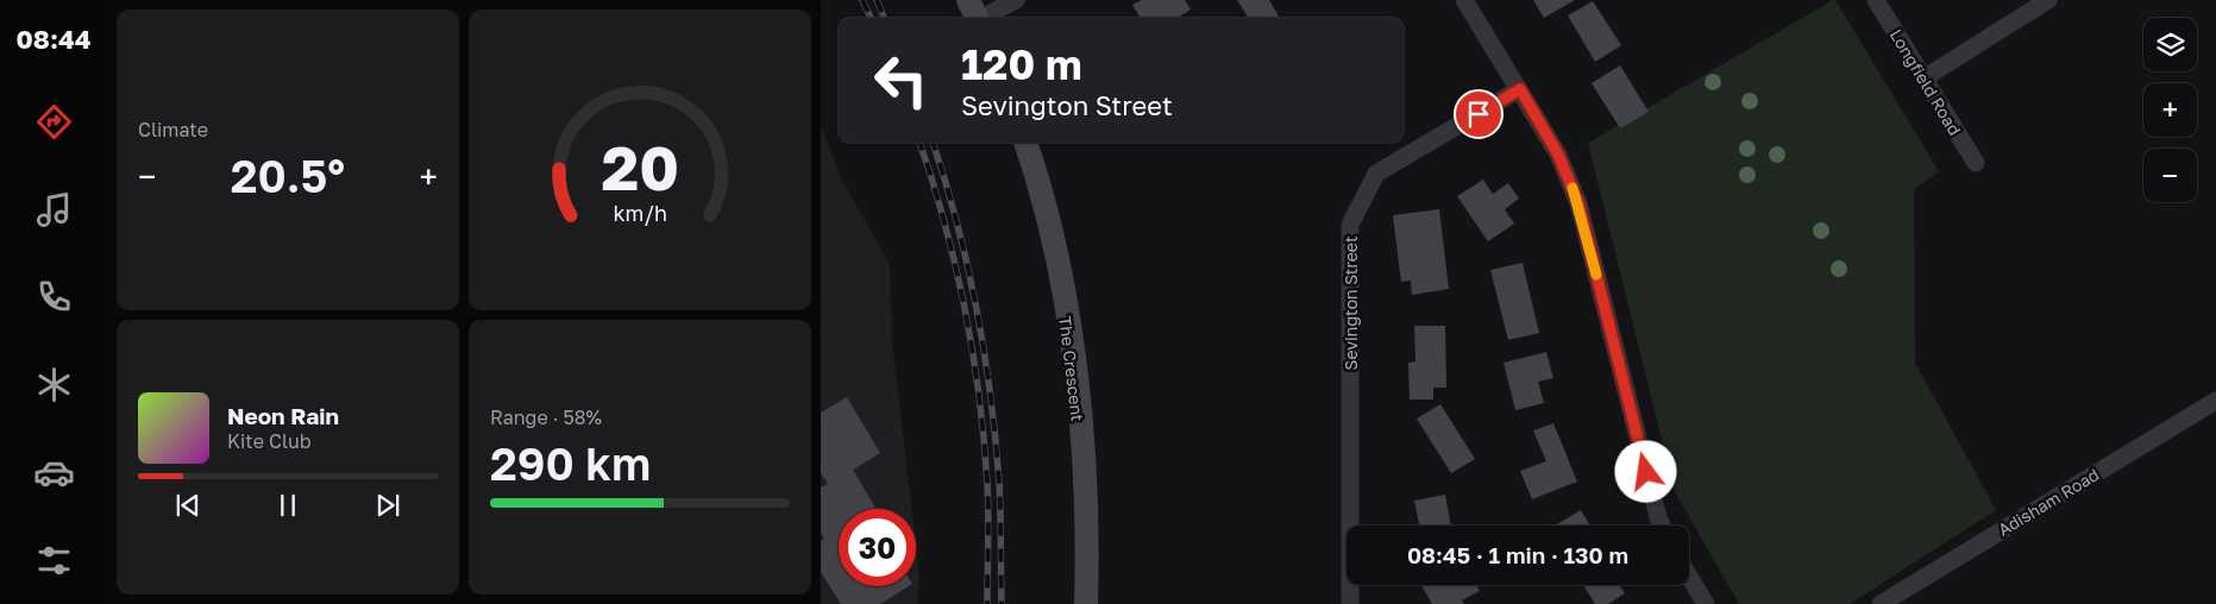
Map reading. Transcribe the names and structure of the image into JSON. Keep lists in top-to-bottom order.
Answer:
{
  "streets": {
    "main road": ["The Crescent"],
    "street": ["Longfield Road", "Sevington Street", "Adisham Road"]
  },
  "page": {
    "tabs": "08:44",
    "tile": [
      "Climate",
      ["Range · 58%", "290 km"]
    ],
    "map_buttons": ["+", "−"],
    "turn": ["120 m", "Sevington Street"],
    "heat": ["−", "20.5°", "+"],
    "song": ["Neon Rain", "Kite Club"],
    "limit": "30",
    "trip": "08:45 · 1 min · 130 m",
    "gauge": ["20", "km/h"]
  }
}
